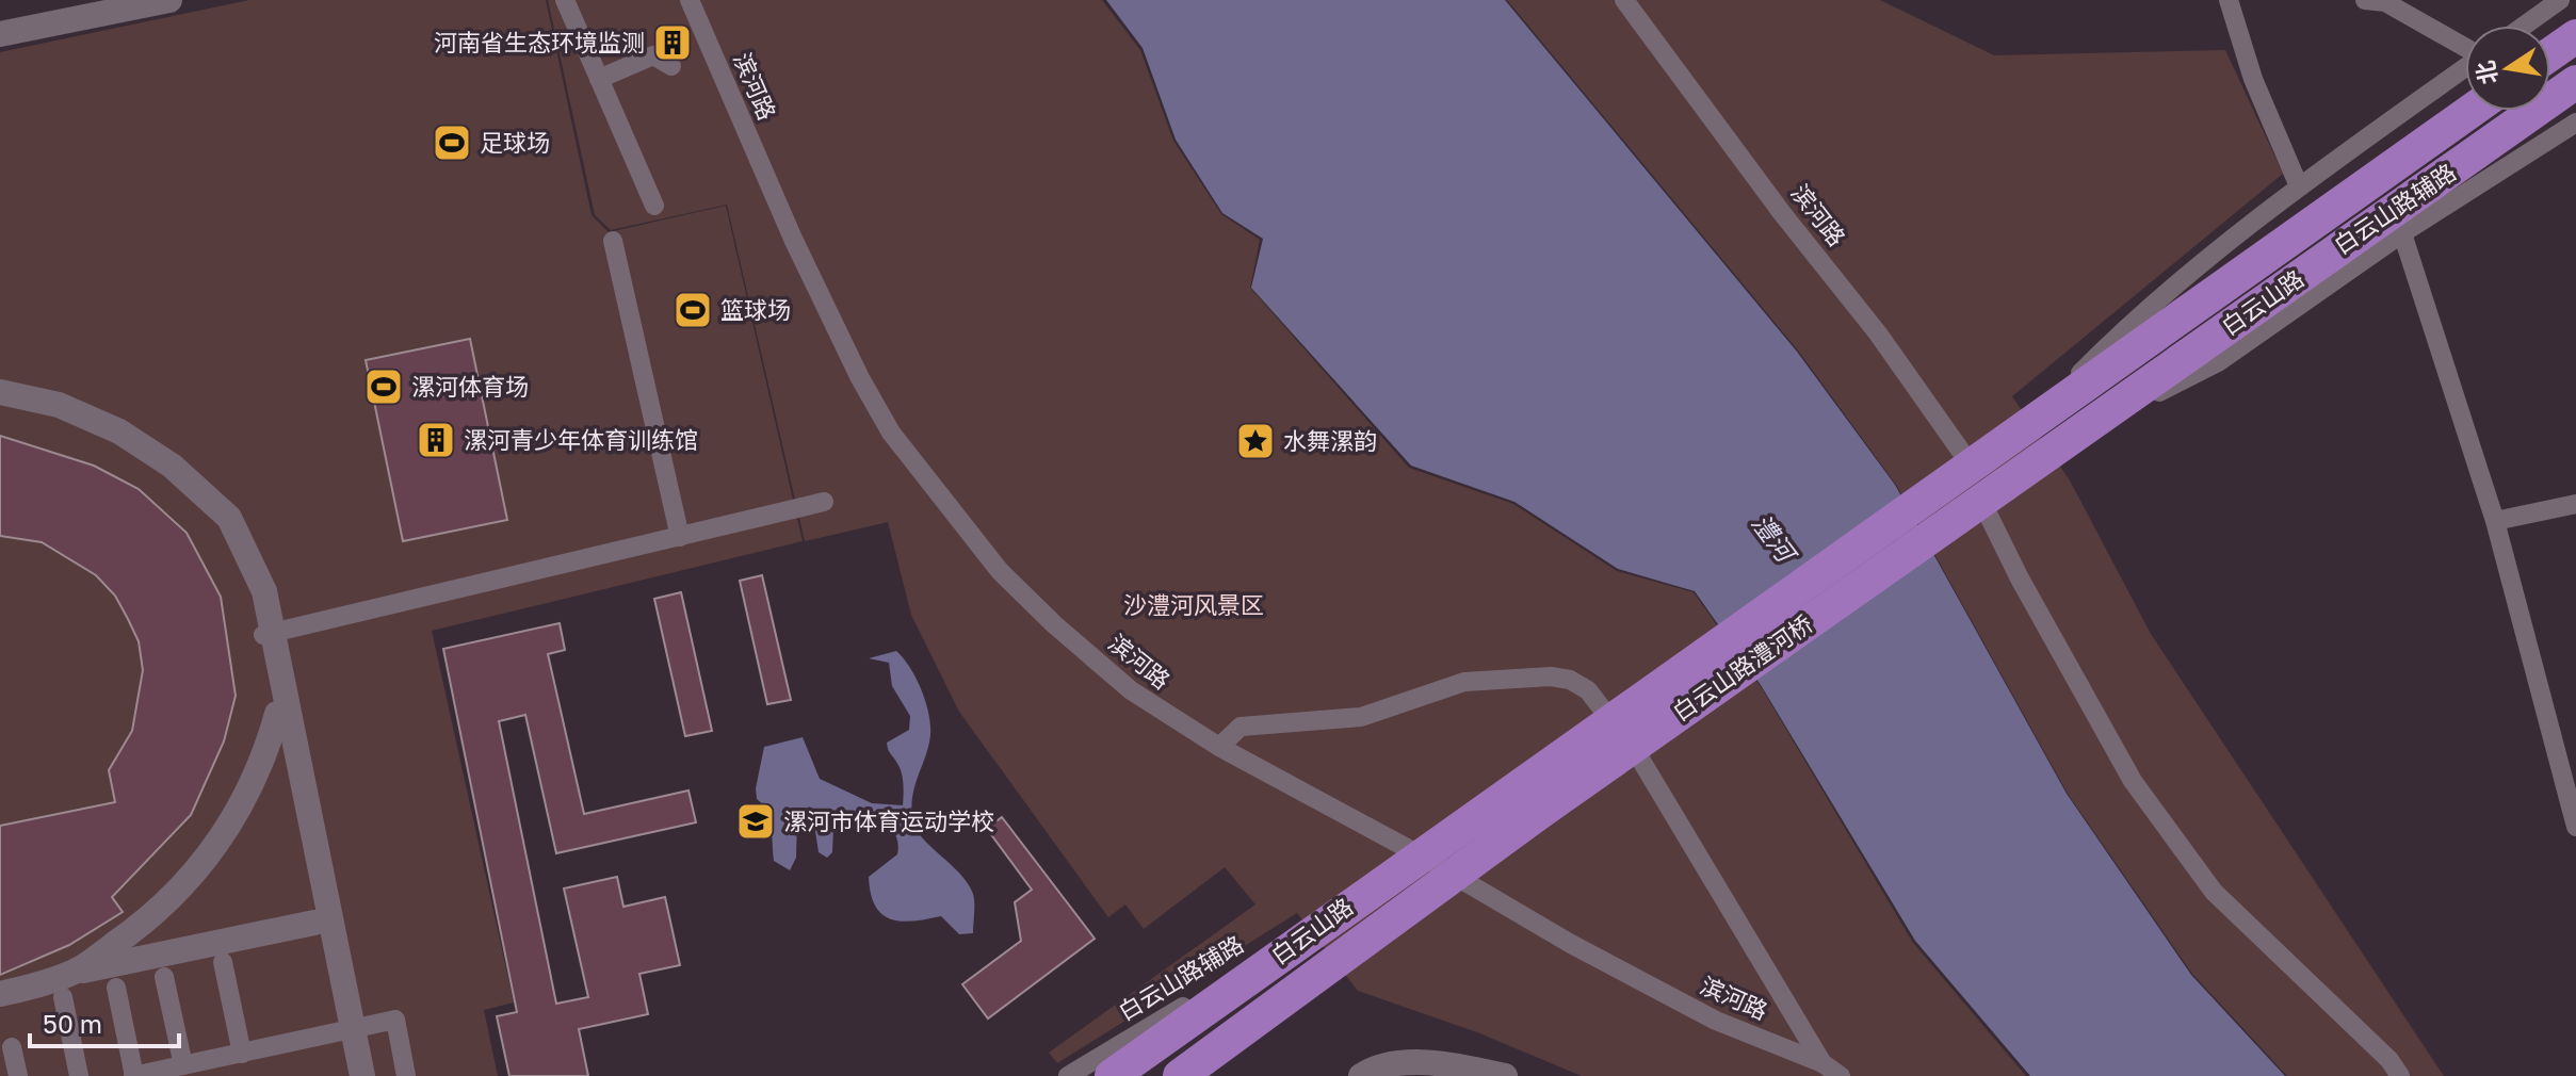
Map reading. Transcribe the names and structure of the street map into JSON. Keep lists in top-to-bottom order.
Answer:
{
  "streets": {
    "highway": ["白云山路", "白云山路澧河桥"],
    "street": ["滨河路", "白云山路辅路"]
  },
  "crossings": [
    ["滨河路", "白云山路"],
    ["白云山路辅路", "白云山路"],
    ["白云山路", "白云山路澧河桥"]
  ],
  "water": ["澧河"],
  "parks": ["沙澧河风景区"],
  "places": {
    "building": ["河南省生态环境监测", "漯河青少年体育训练馆"],
    "sports": ["足球场", "篮球场", "漯河体育场"],
    "place": ["水舞漯韵"],
    "school or university": ["漯河市体育运动学校"]
  },
  "scale_bar": "50 m",
  "north": "left"
}
